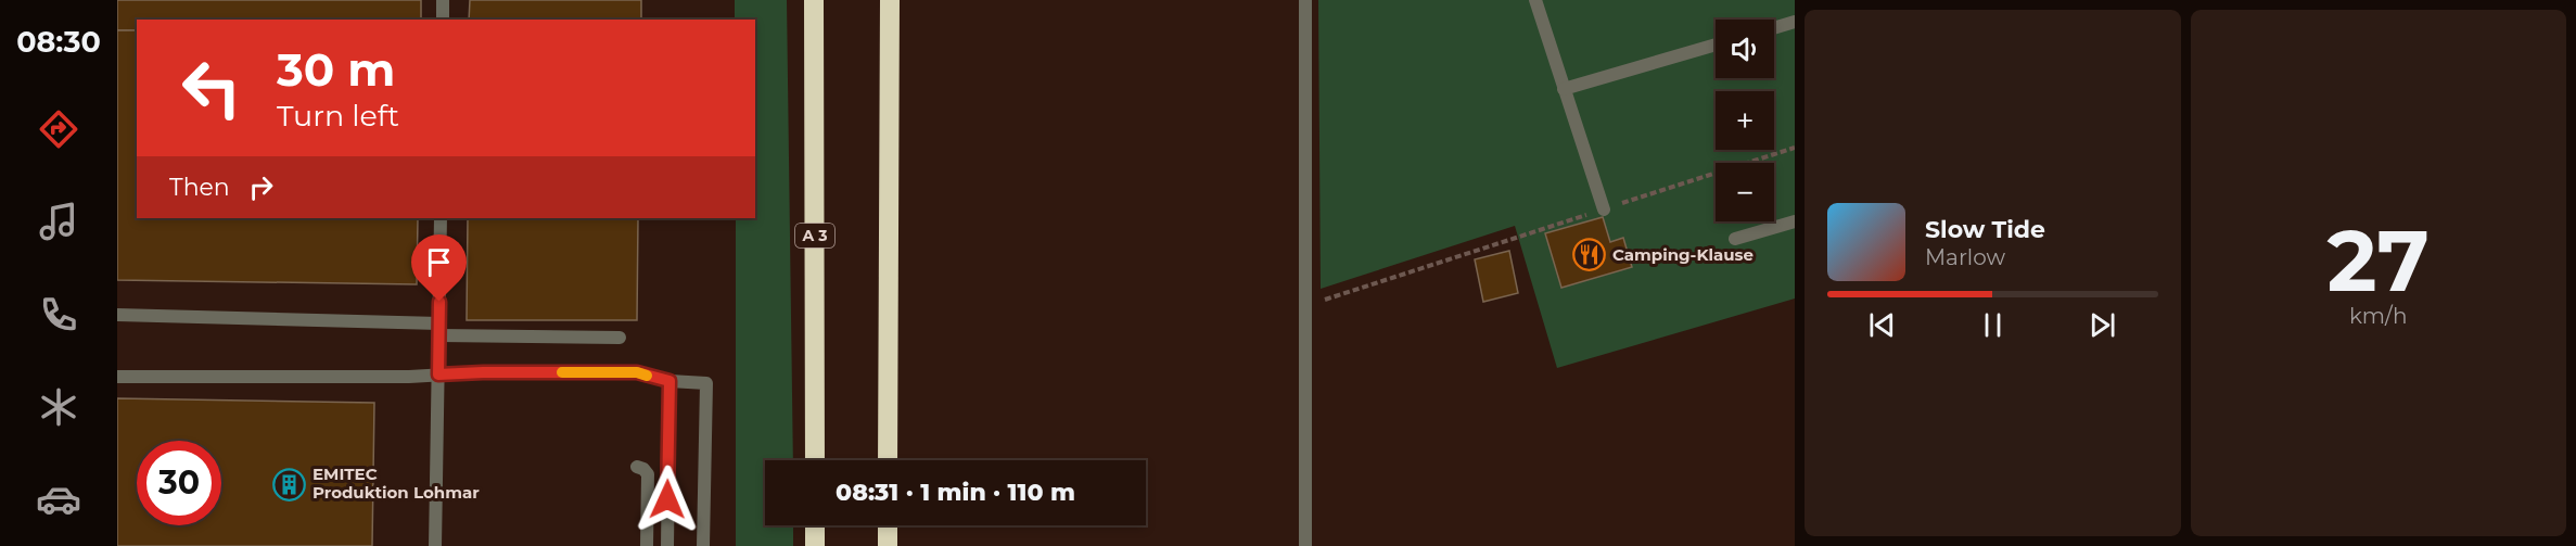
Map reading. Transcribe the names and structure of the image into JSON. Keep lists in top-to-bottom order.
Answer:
{
  "streets": {
    "highway": ["A 3"]
  },
  "places": {
    "restaurant": ["Camping-Klause"],
    "building": ["EMITEC Produktion Lohmar"]
  },
  "page": {
    "tabs": "08:30",
    "tile": ["27", "km/h"],
    "map_buttons": ["+", "−"],
    "turn": ["30 m", "Turn left"],
    "then": "Then",
    "song": ["Slow Tide", "Marlow"],
    "limit": "30",
    "trip": "08:31 · 1 min · 110 m"
  }
}
